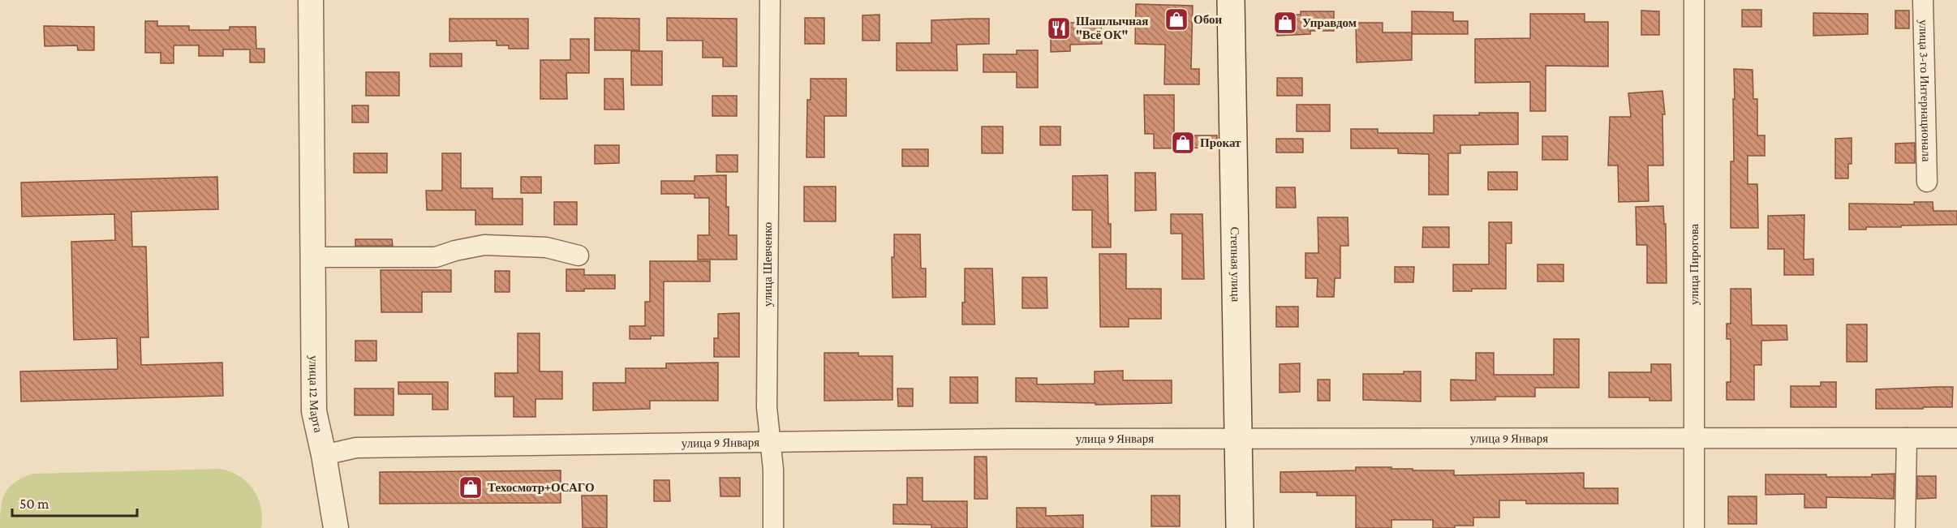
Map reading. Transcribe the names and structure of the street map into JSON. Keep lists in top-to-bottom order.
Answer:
{
  "streets": {
    "main road": ["Степная улица"],
    "street": [
      "улица 3-го Интернационала",
      "улица Шевченко",
      "улица Пирогова",
      "улица 12 Марта",
      "улица 9 Января"
    ]
  },
  "crossings": [
    ["Степная улица", "улица 9 Января"],
    ["улица Шевченко", "улица 9 Января"],
    ["улица Пирогова", "улица 9 Января"],
    ["улица 12 Марта", "улица 9 Января"]
  ],
  "places": {
    "shop": [
      "Обои",
      "Управдом",
      "Прокат",
      "Техосмотр+ОСАГО"
    ],
    "restaurant": ["Шашлычная \"Всё ОК\""]
  },
  "scale_bar": "50 m"
}
